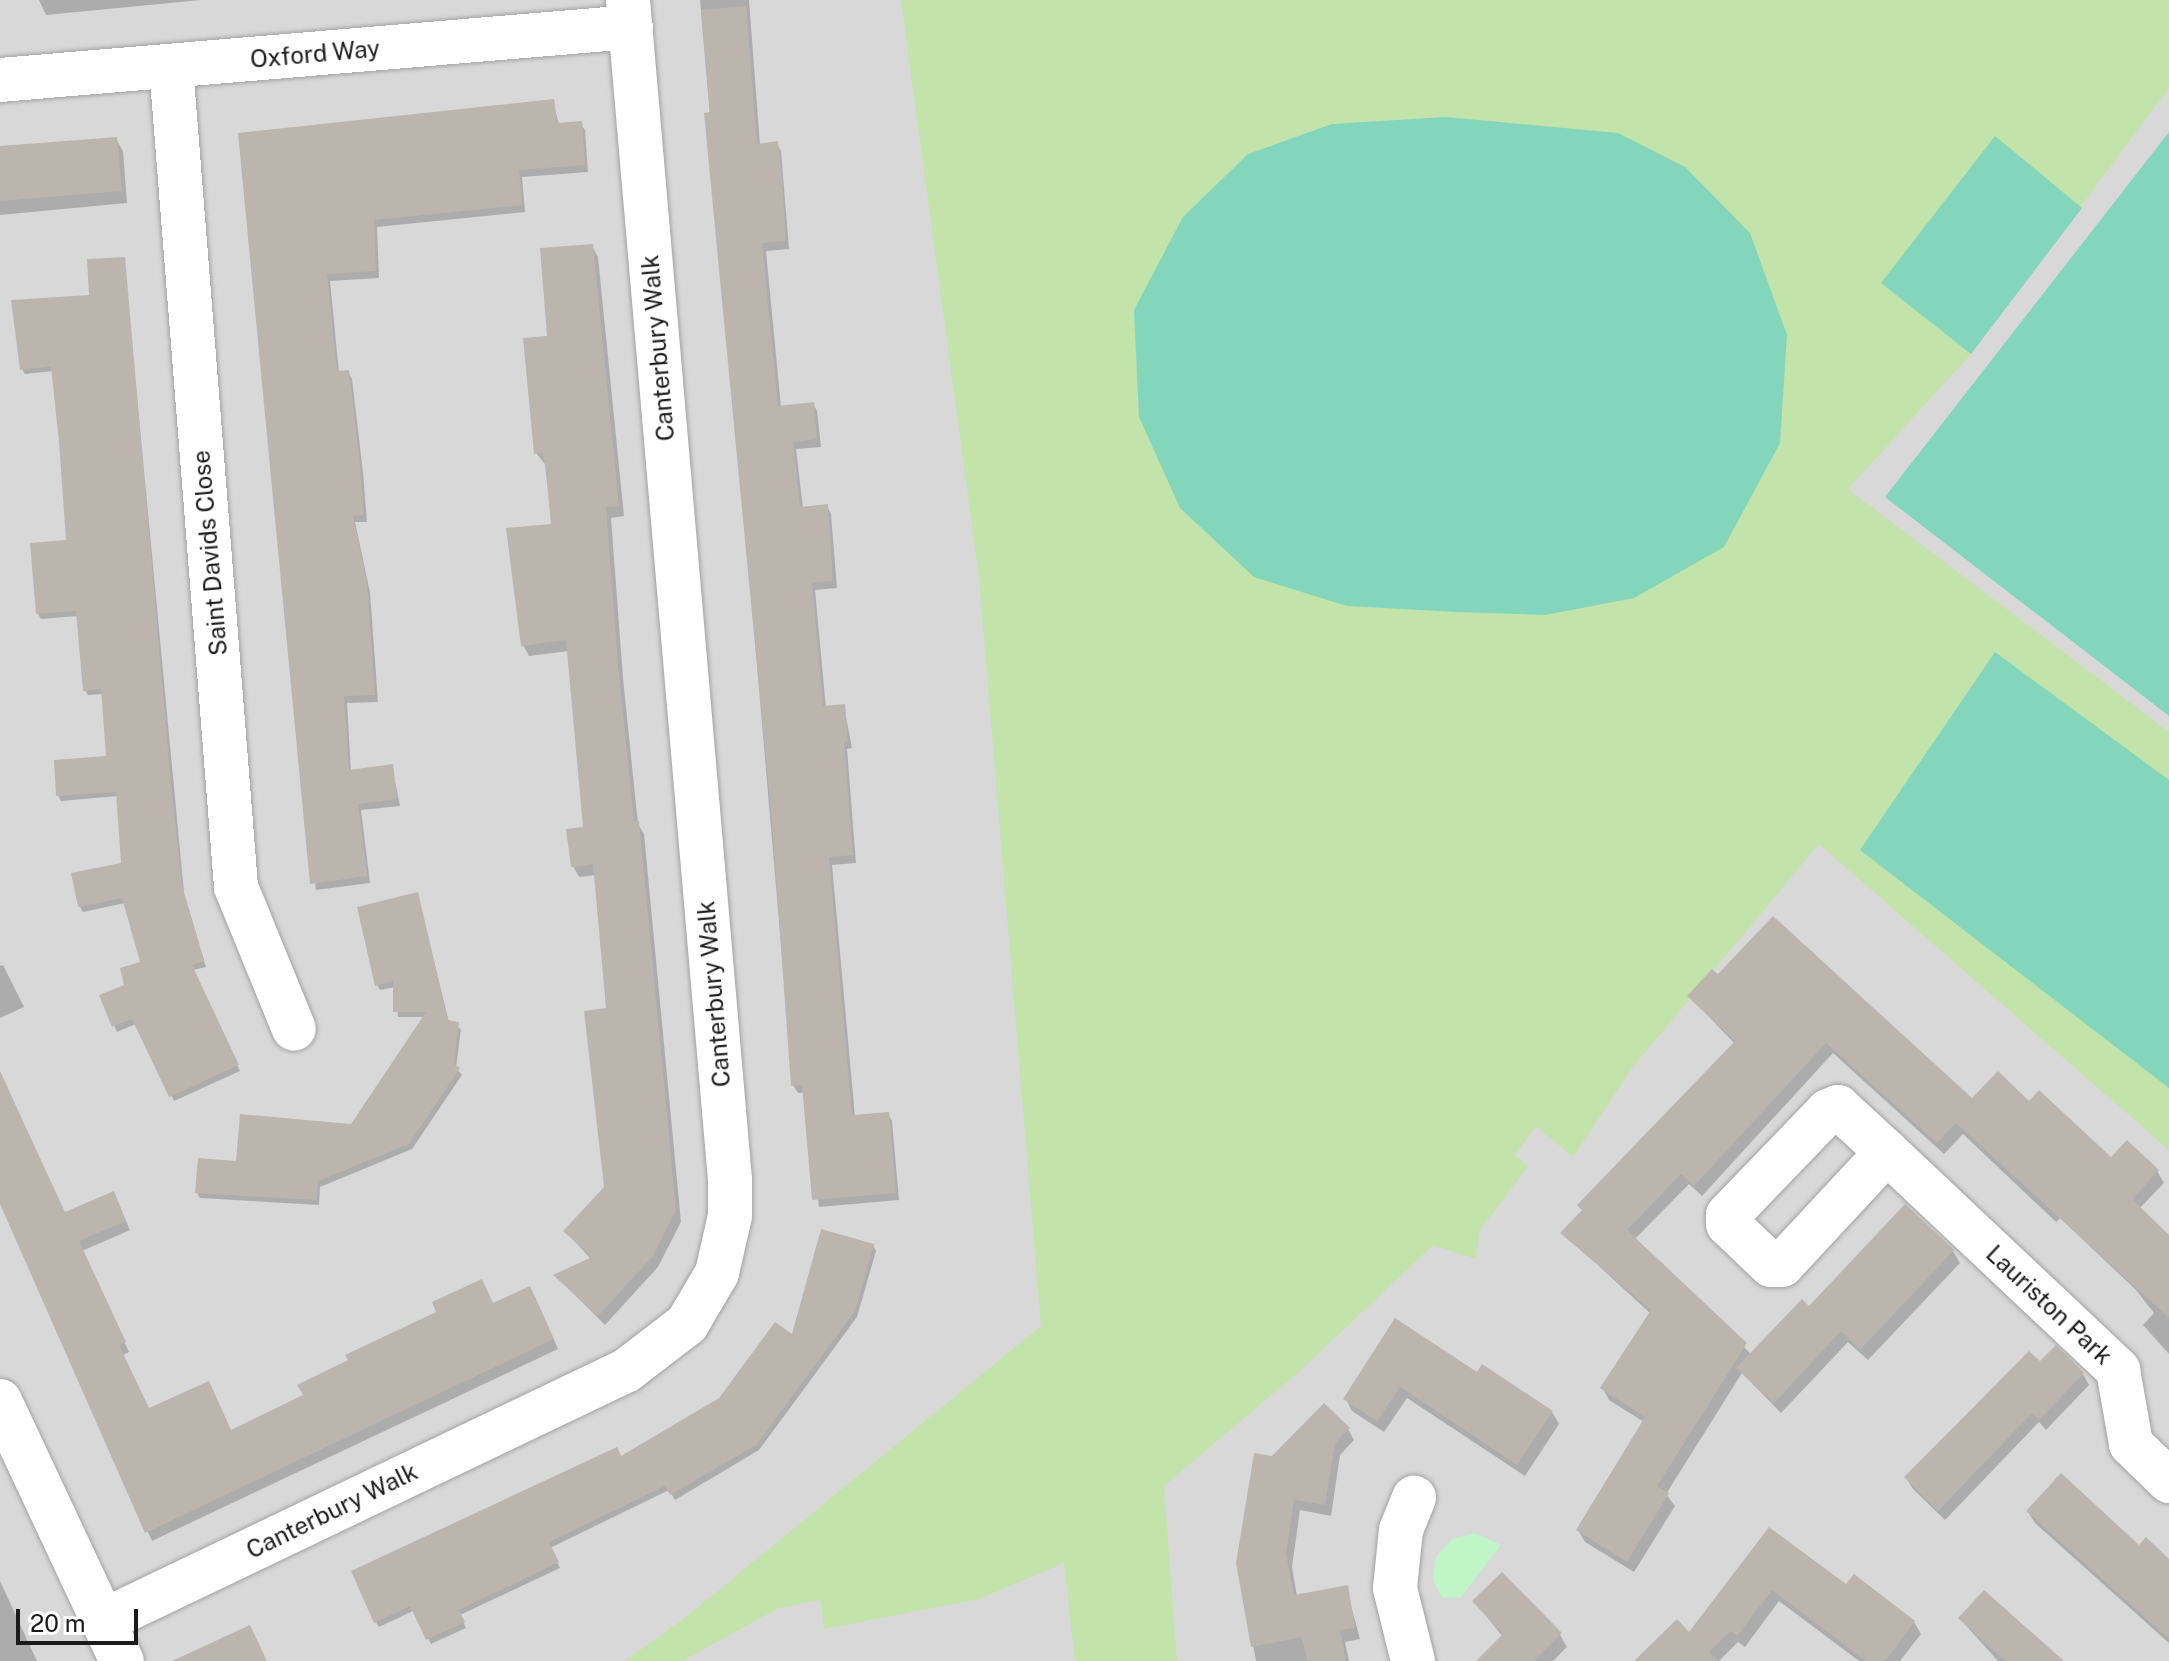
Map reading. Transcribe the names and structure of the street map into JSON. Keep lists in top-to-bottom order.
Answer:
{
  "streets": {
    "street": [
      "Oxford Way",
      "Canterbury Walk",
      "Saint Davids Close",
      "Lauriston Park"
    ]
  },
  "crossings": [
    ["Oxford Way", "Canterbury Walk"],
    ["Oxford Way", "Saint Davids Close"]
  ],
  "scale_bar": "20 m"
}
